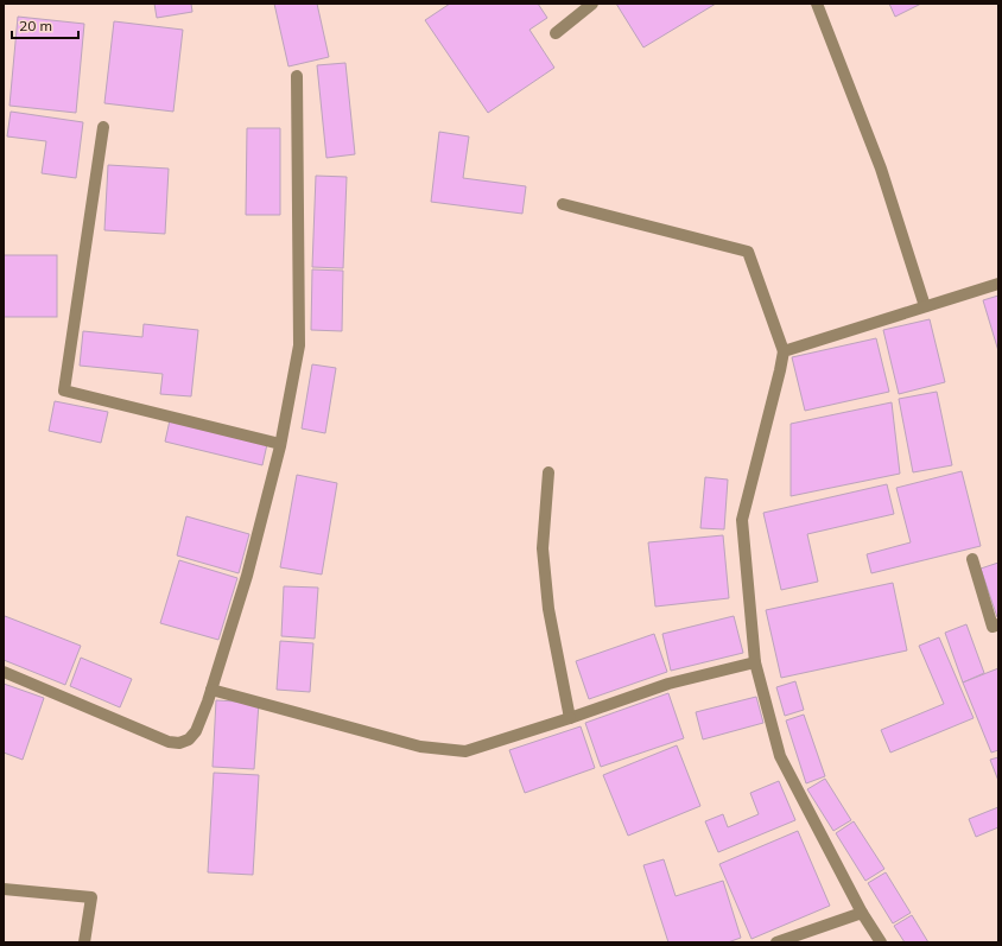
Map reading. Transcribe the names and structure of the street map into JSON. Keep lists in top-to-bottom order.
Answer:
{
  "scale_bar": "20 m"
}
